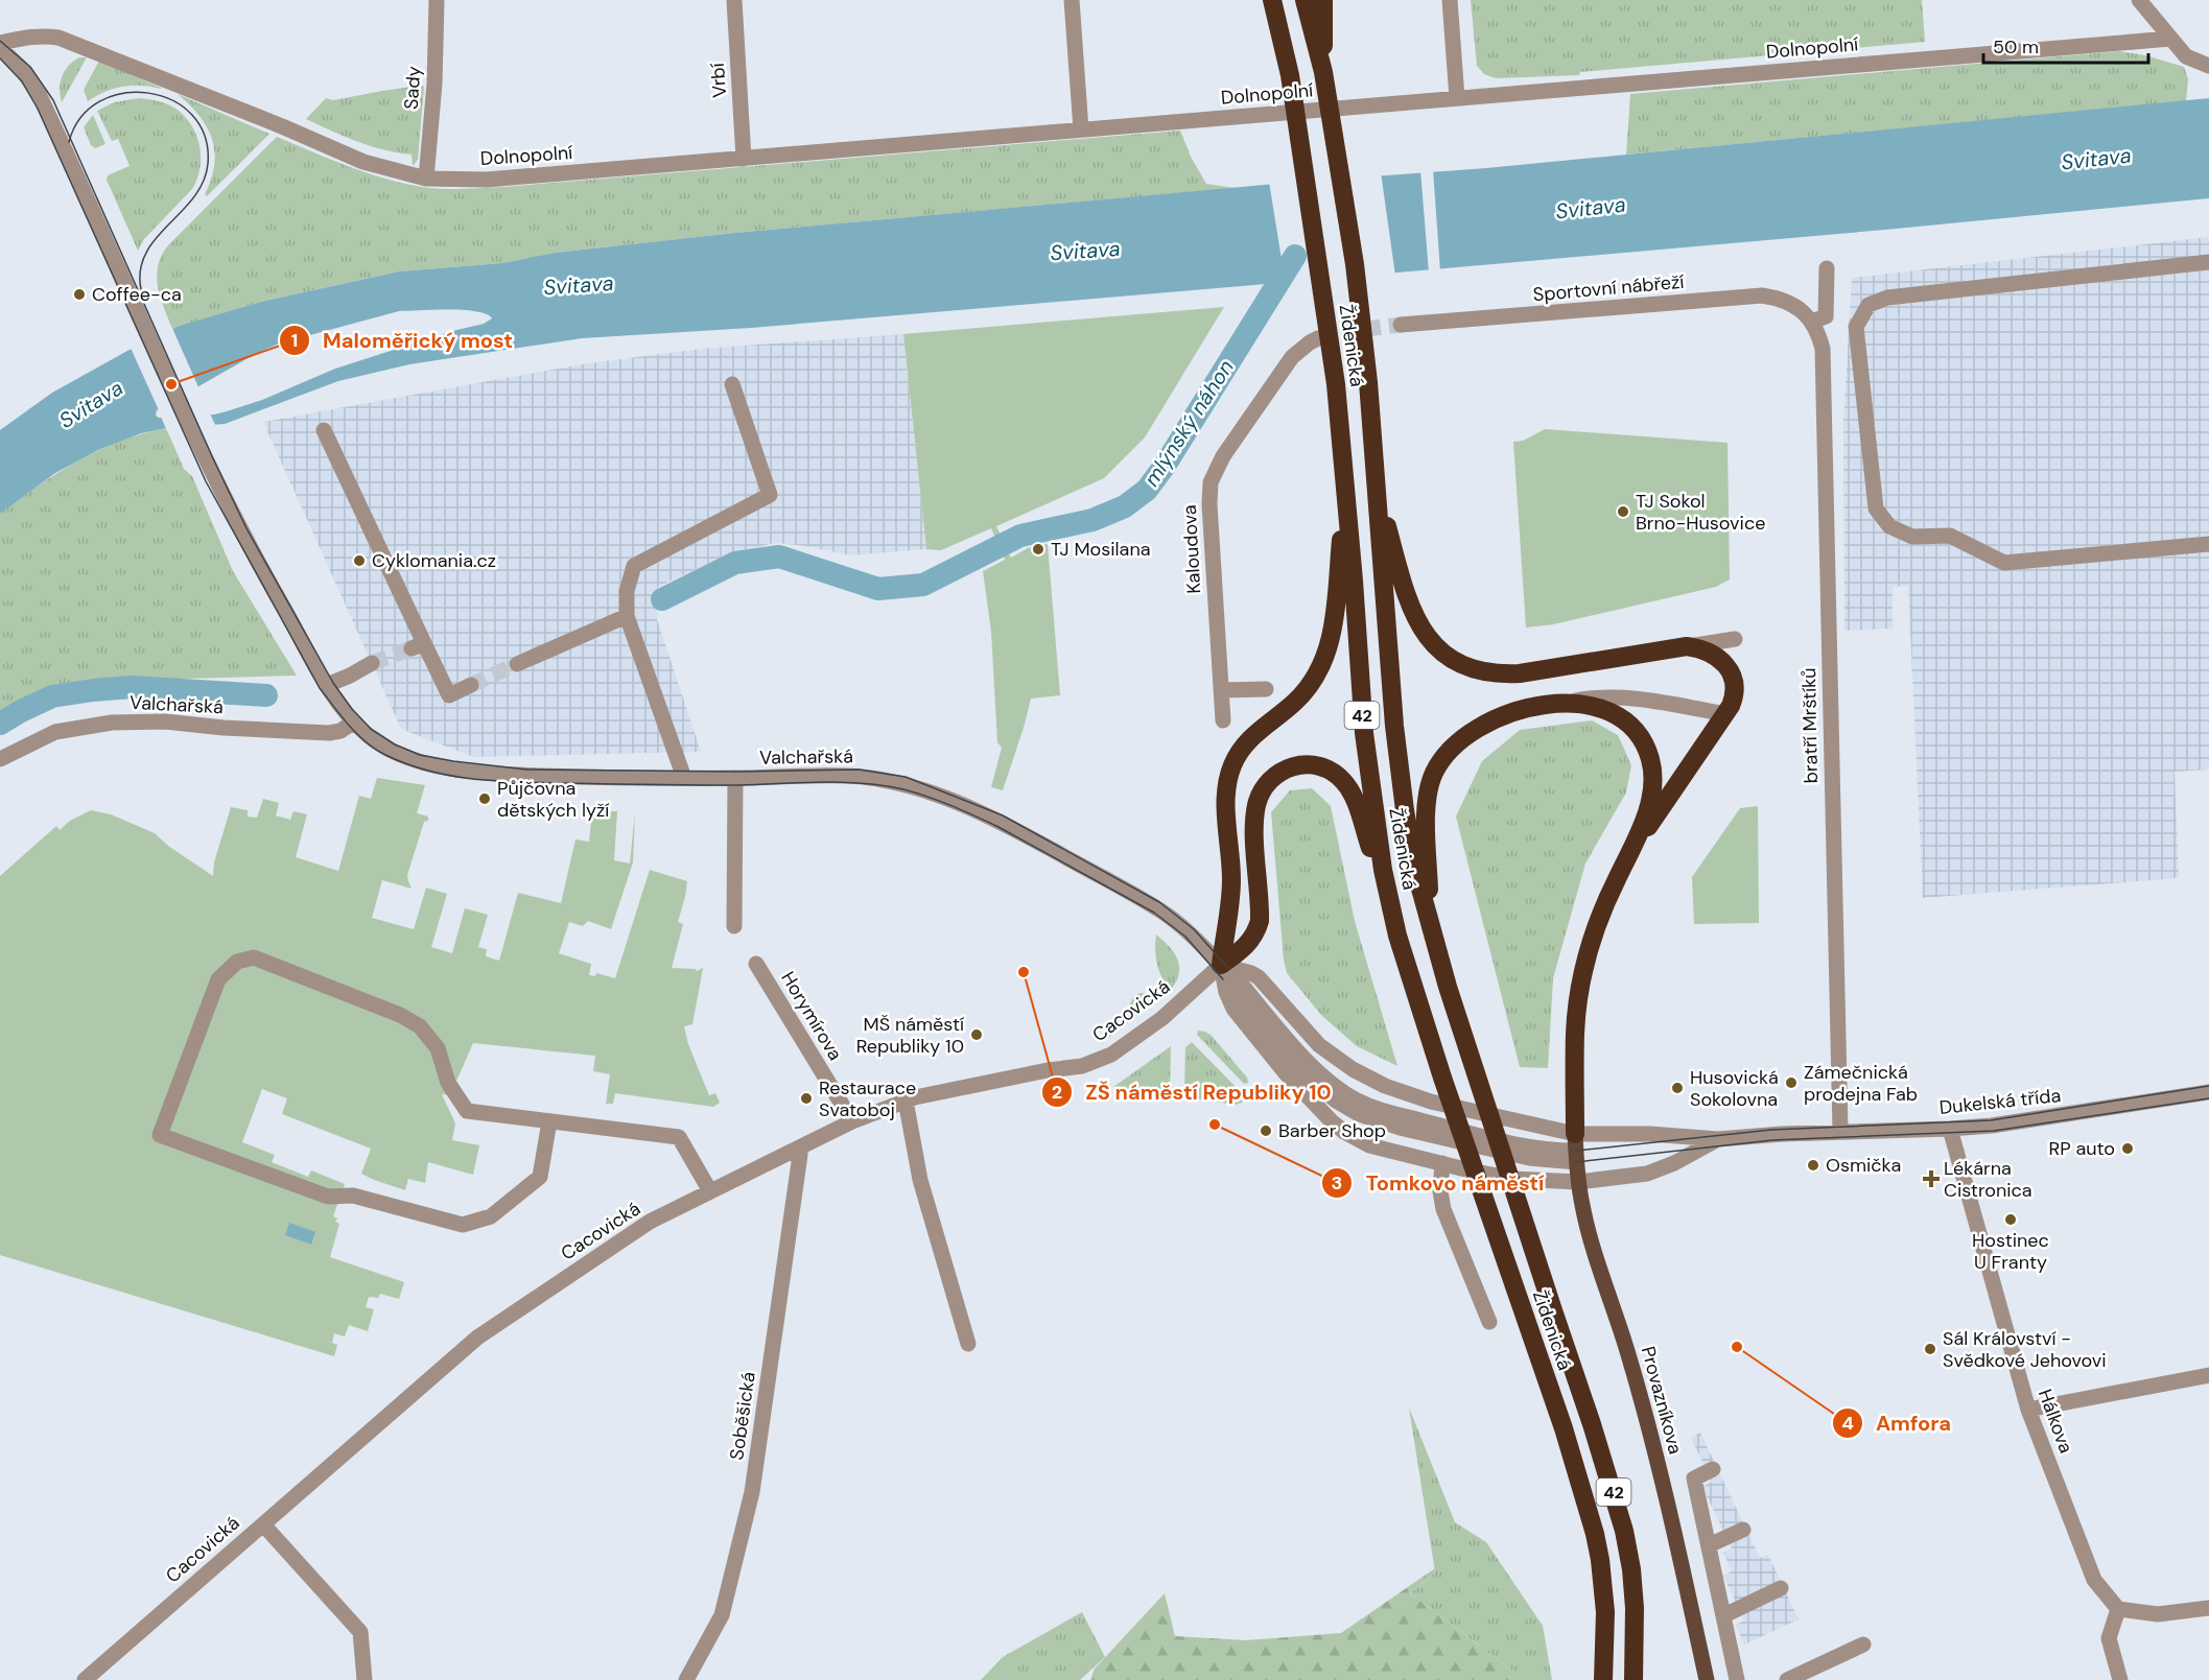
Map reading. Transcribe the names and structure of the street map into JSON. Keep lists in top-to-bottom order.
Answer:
{
  "streets": {
    "highway": ["Židenická", "42"],
    "main road": ["Provazníkova"],
    "street": [
      "Dolnopolní",
      "Vrbí",
      "Sady",
      "Sportovní nábřeží",
      "Kaloudova",
      "Valchařská",
      "bratří Mrštíků",
      "Cacovická",
      "Horymírova",
      "Dukelská třída",
      "Soběšická",
      "Hálkova"
    ]
  },
  "crossings": [
    ["Dolnopolní", "Vrbí"],
    ["Dolnopolní", "Sady"],
    ["Sportovní nábřeží", "bratří Mrštíků"],
    ["Židenická", "42"],
    ["Valchařská", "Cacovická"],
    ["Valchařská", "Dukelská třída"],
    ["Valchařská", "Provazníkova"],
    ["bratří Mrštíků", "Dukelská třída"],
    ["Cacovická", "Horymírova"],
    ["Cacovická", "Dukelská třída"],
    ["Cacovická", "Soběšická"],
    ["Dukelská třída", "Provazníkova"],
    ["Dukelská třída", "Hálkova"]
  ],
  "water": ["Svitava", "mlýnský náhon"],
  "places": {
    "other": [
      "Coffee-ca",
      "Maloměřický most",
      "TJ Sokol Brno-Husovice",
      "TJ Mosilana",
      "Cyklomania.cz",
      "Půjčovna dětských lyží",
      "ZŠ náměstí Republiky 10",
      "MŠ náměstí Republiky 10",
      "Zámečnická prodejna Fab",
      "Husovická Sokolovna",
      "Restaurace Svatoboj",
      "Tomkovo náměstí",
      "Barber Shop",
      "RP auto",
      "Osmička",
      "Hostinec U Franty",
      "Amfora",
      "Sál Království - Svědkové Jehovovi"
    ],
    "health": ["Lékárna Cistronica"]
  },
  "scale_bar": "50 m"
}
